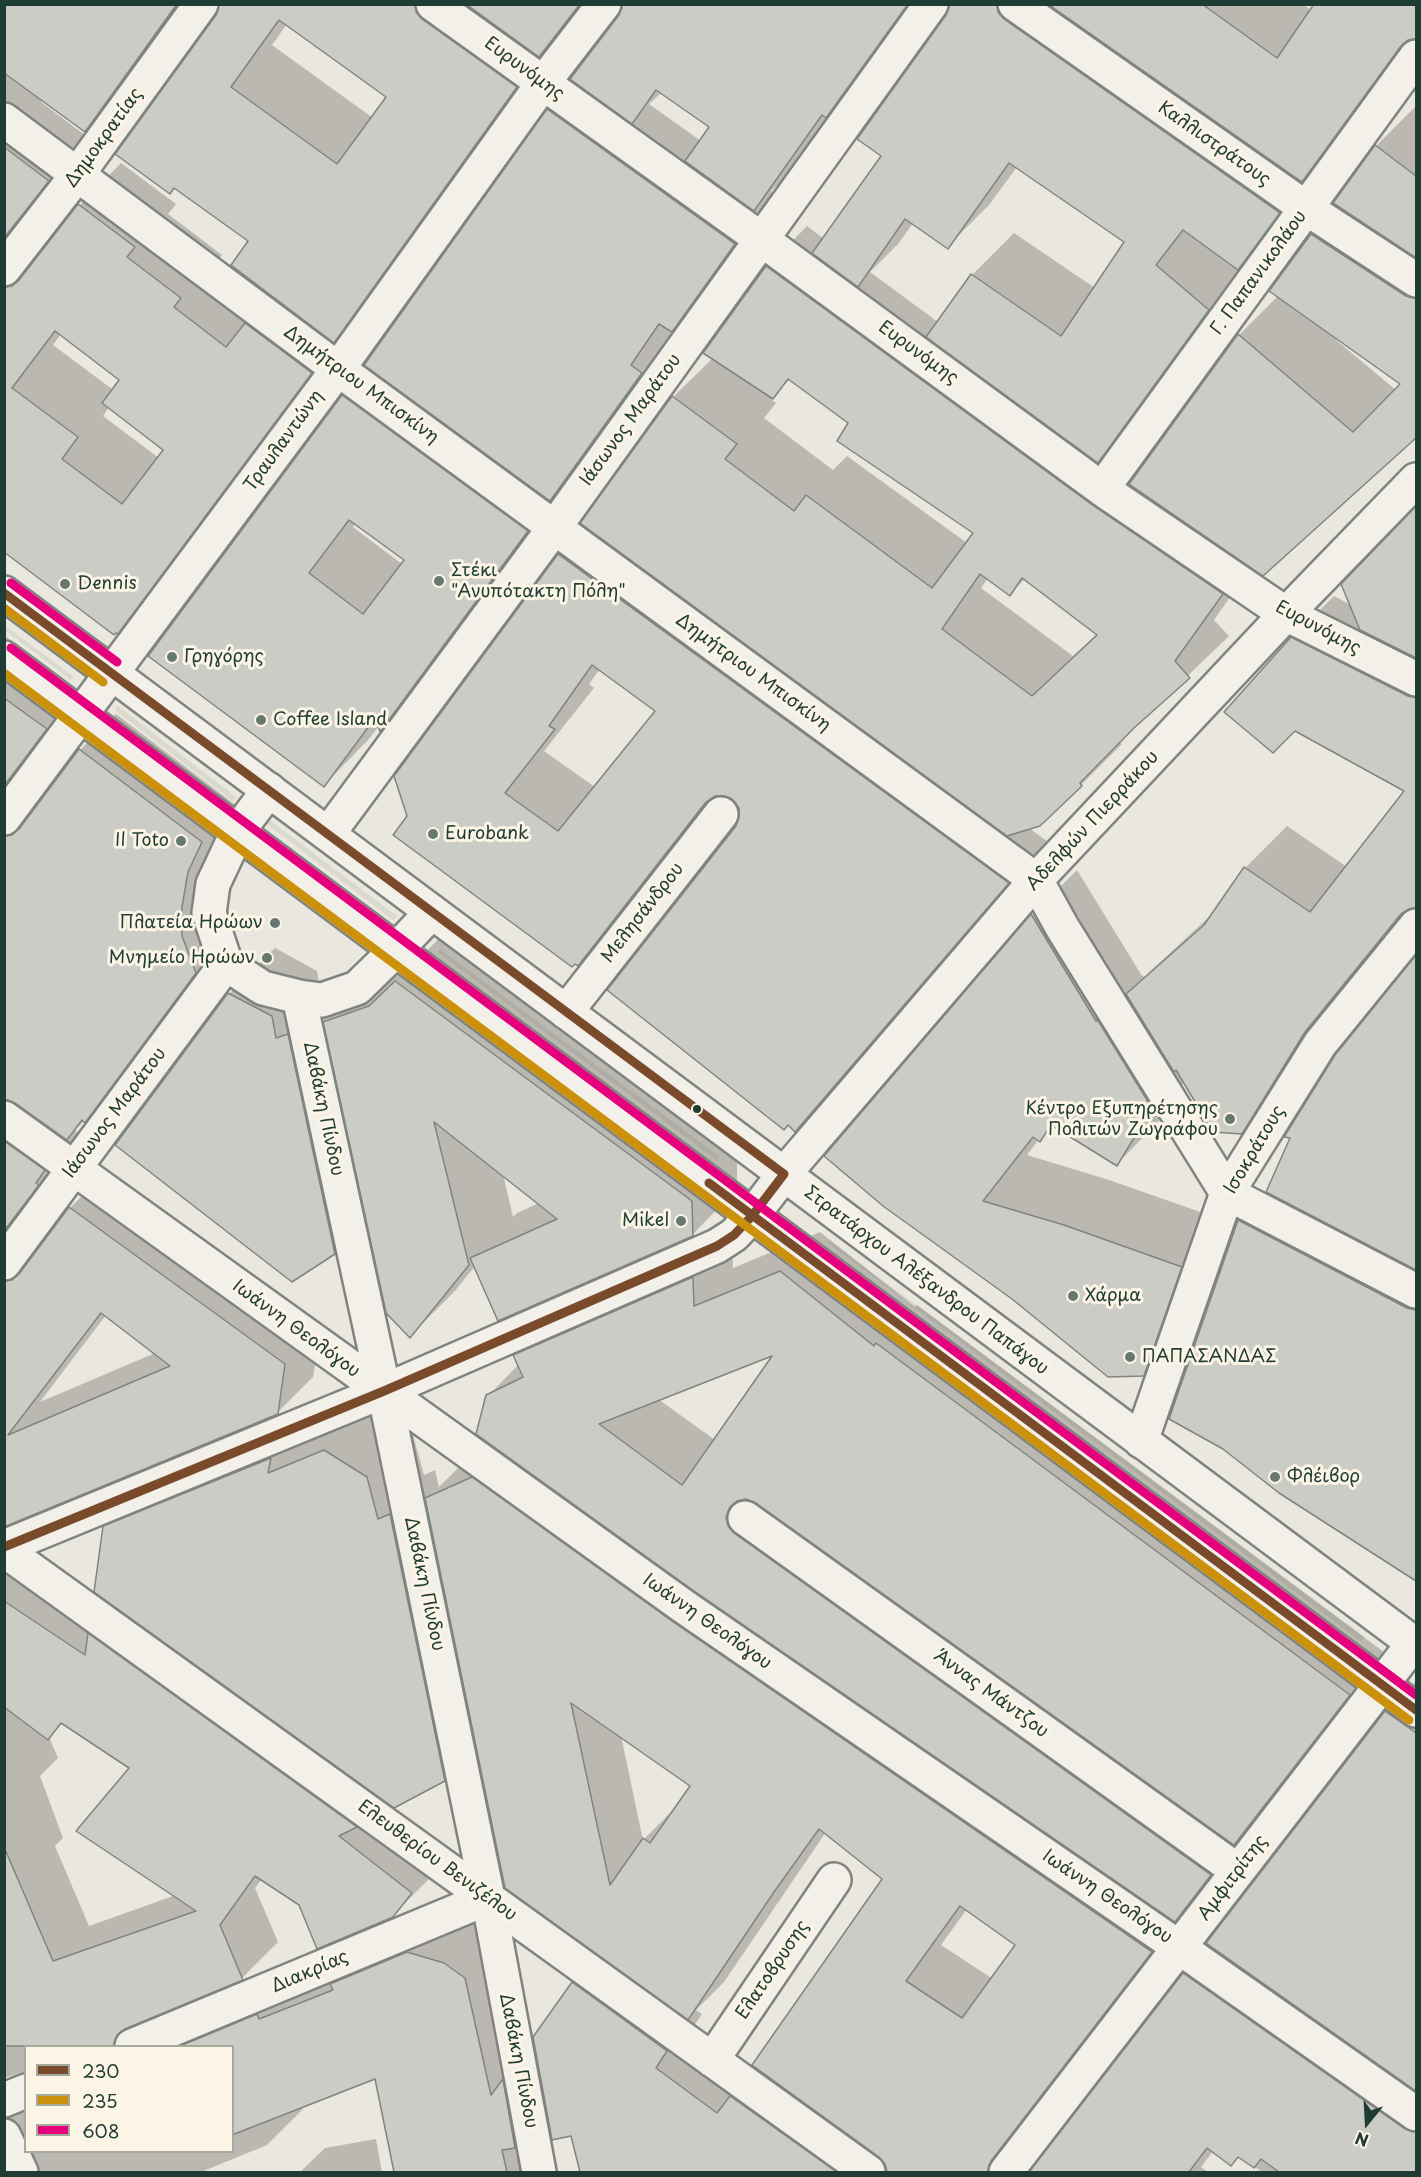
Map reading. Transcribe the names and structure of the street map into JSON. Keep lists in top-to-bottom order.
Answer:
{
  "streets": {
    "street": [
      "Ευρυνόμης",
      "Δημοκρατίας",
      "Καλλιστράτους",
      "Γ. Παπανικολάου",
      "Δημήτριου Μπισκίνη",
      "Ιάσωνος Μαράτου",
      "Τραυλαντώνη",
      "Αδελφών Πιερράκου",
      "Μελησάνδρου",
      "Δαβάκη Πίνδου",
      "Ισοκράτους",
      "Στρατάρχου Αλέξανδρου Παπάγου",
      "Ιωάννη Θεολόγου",
      "Άννας Μάντζου",
      "Ελευθερίου Βενιζέλου",
      "Αμφιτρίτης",
      "Ελατοβρυσης",
      "Διακρίας"
    ]
  },
  "crossings": [
    ["Ευρυνόμης", "Γ. Παπανικολάου"],
    ["Ευρυνόμης", "Ιάσωνος Μαράτου"],
    ["Ευρυνόμης", "Τραυλαντώνη"],
    ["Ευρυνόμης", "Αδελφών Πιερράκου"],
    ["Δημοκρατίας", "Δημήτριου Μπισκίνη"],
    ["Καλλιστράτους", "Γ. Παπανικολάου"],
    ["Δημήτριου Μπισκίνη", "Ιάσωνος Μαράτου"],
    ["Δημήτριου Μπισκίνη", "Τραυλαντώνη"],
    ["Δημήτριου Μπισκίνη", "Αδελφών Πιερράκου"],
    ["Δημήτριου Μπισκίνη", "Ισοκράτους"],
    ["Ιάσωνος Μαράτου", "Στρατάρχου Αλέξανδρου Παπάγου"],
    ["Ιάσωνος Μαράτου", "Ιωάννη Θεολόγου"],
    ["Τραυλαντώνη", "Στρατάρχου Αλέξανδρου Παπάγου"],
    ["Αδελφών Πιερράκου", "Δαβάκη Πίνδου"],
    ["Αδελφών Πιερράκου", "Στρατάρχου Αλέξανδρου Παπάγου"],
    ["Αδελφών Πιερράκου", "Ιωάννη Θεολόγου"],
    ["Αδελφών Πιερράκου", "Ελευθερίου Βενιζέλου"],
    ["Μελησάνδρου", "Στρατάρχου Αλέξανδρου Παπάγου"],
    ["Δαβάκη Πίνδου", "Ιωάννη Θεολόγου"],
    ["Δαβάκη Πίνδου", "Ελευθερίου Βενιζέλου"],
    ["Δαβάκη Πίνδου", "Διακρίας"],
    ["Ισοκράτους", "Στρατάρχου Αλέξανδρου Παπάγου"],
    ["Στρατάρχου Αλέξανδρου Παπάγου", "Αμφιτρίτης"],
    ["Ιωάννη Θεολόγου", "Αμφιτρίτης"],
    ["Άννας Μάντζου", "Αμφιτρίτης"],
    ["Ελευθερίου Βενιζέλου", "Ελατοβρυσης"],
    ["Ελευθερίου Βενιζέλου", "Διακρίας"]
  ],
  "places": [
    "Στέκι \"Ανυπότακτη Πόλη\"",
    "Dennis",
    "Γρηγόρης",
    "Coffee Island",
    "Eurobank",
    "Il Toto",
    "Πλατεία Ηρώων",
    "Μνημείο Ηρώων",
    "Κέντρο Εξυπηρέτησης Πολιτών Ζωγράφου",
    "Mikel",
    "Χάρμα",
    "ΠΑΠΑΣΑΝΔΑΣ",
    "Φλέιβορ"
  ],
  "lines": ["transit line 608", "transit line 230", "transit line 235"],
  "legend": ["230", "235", "608"],
  "north": "bottom"
}
